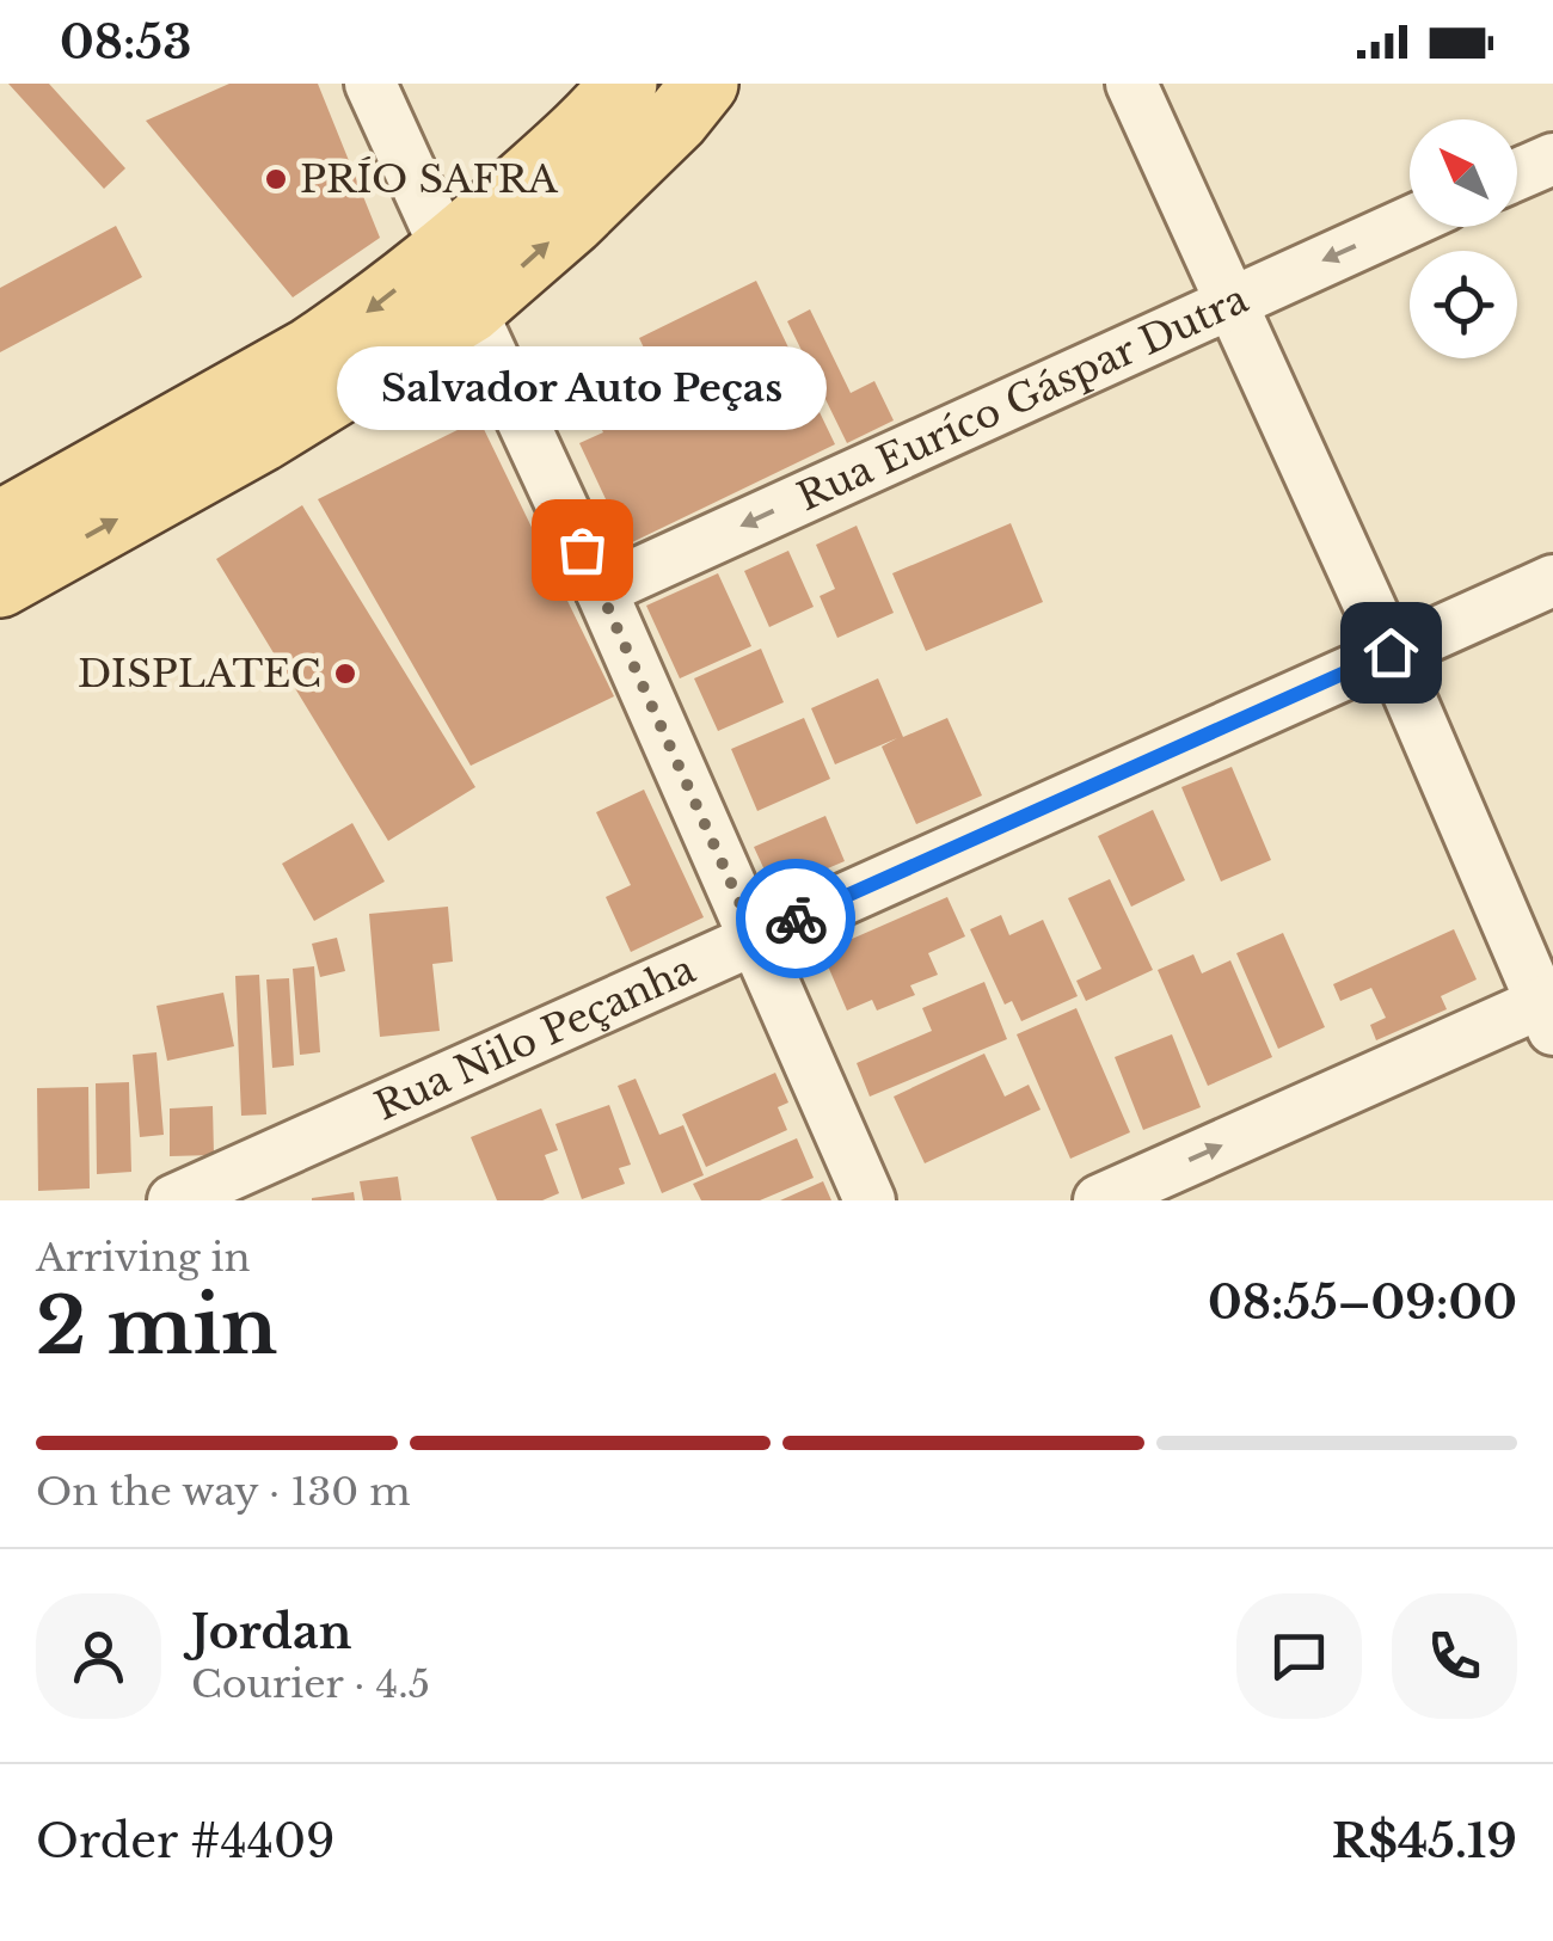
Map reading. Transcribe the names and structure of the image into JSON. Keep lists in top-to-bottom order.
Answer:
{
  "streets": {
    "street": ["Rua Euríco Gáspar Dutra", "Rua Nilo Peçanha"]
  },
  "one_way": ["Rua Euríco Gáspar Dutra"],
  "places": ["PRÍO SAFRA", "Salvador Auto Peças", "DISPLATEC"],
  "north": "top left",
  "page": {
    "status": "08:53",
    "bubble": "Salvador Auto Peças",
    "heading": ["2 min", "Arriving in", "08:55–09:00"],
    "panel": [
      "Jordan",
      "Courier · 4.5",
      "Order #4409",
      "R$45.19"
    ],
    "bar": "On the way · 130 m"
  }
}
